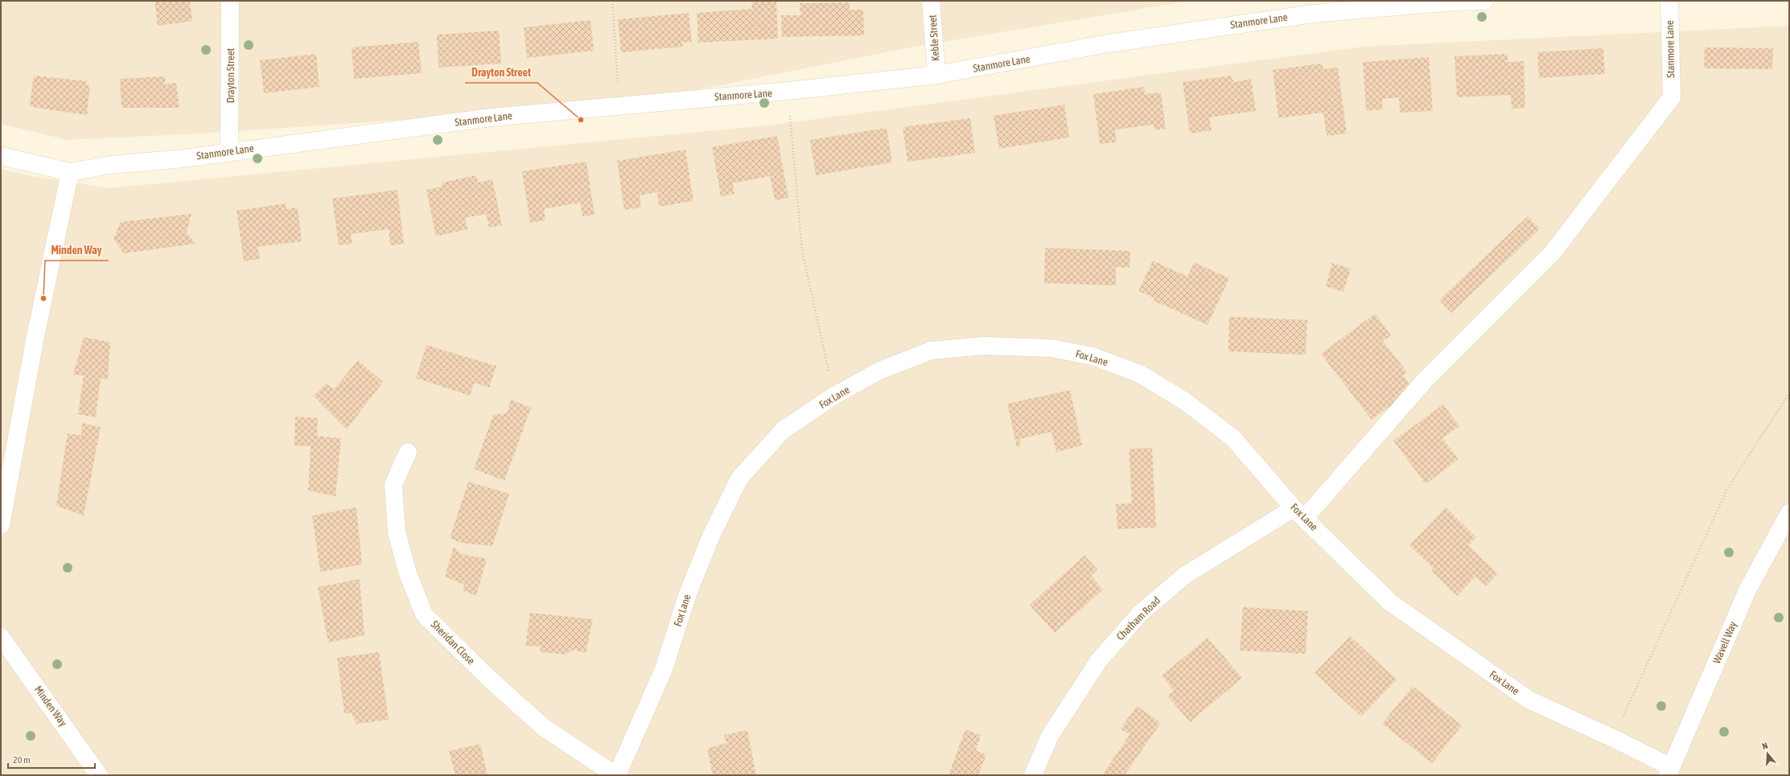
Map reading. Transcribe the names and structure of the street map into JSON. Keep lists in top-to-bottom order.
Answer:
{
  "streets": {
    "street": [
      "Stanmore Lane",
      "Keble Street",
      "Drayton Street",
      "Fox Lane",
      "Chatham Road",
      "Sheridan Close",
      "Wavell Way",
      "Minden Way"
    ]
  },
  "crossings": [
    ["Stanmore Lane", "Keble Street"],
    ["Stanmore Lane", "Drayton Street"],
    ["Stanmore Lane", "Chatham Road"],
    ["Fox Lane", "Chatham Road"],
    ["Fox Lane", "Sheridan Close"],
    ["Fox Lane", "Wavell Way"]
  ],
  "places": ["Drayton Street", "Minden Way"],
  "scale_bar": "20 m",
  "north": "top"
}
